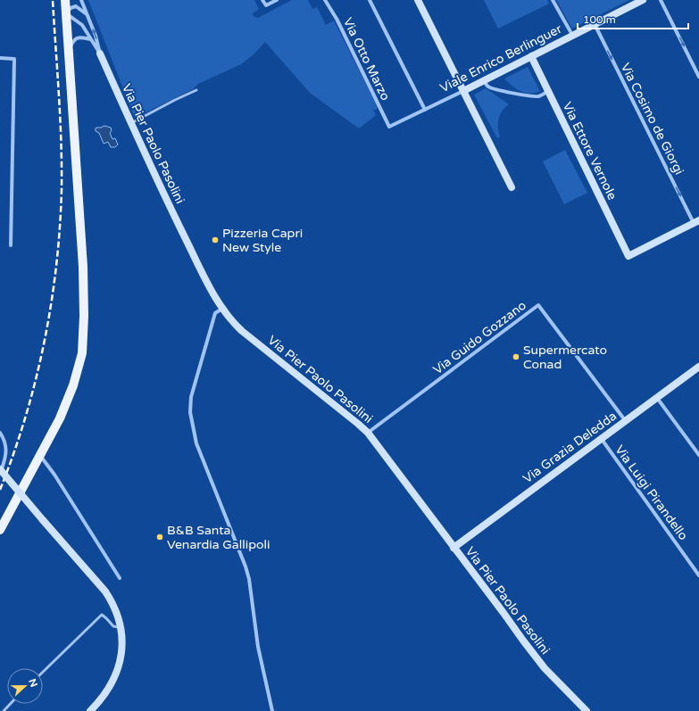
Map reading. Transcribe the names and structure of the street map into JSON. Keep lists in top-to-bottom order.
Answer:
{
  "streets": {
    "street": [
      "Viale Enrico Berlinguer",
      "Via Otto Marzo",
      "Via Cosimo de Giorgi",
      "Via Pier Paolo Pasolini",
      "Via Ettore Vernole",
      "Via Guido Gozzano",
      "Via Grazia Deledda",
      "Via Luigi Pirandello"
    ]
  },
  "crossings": [
    ["Viale Enrico Berlinguer", "Via Otto Marzo"],
    ["Viale Enrico Berlinguer", "Via Cosimo de Giorgi"],
    ["Viale Enrico Berlinguer", "Via Ettore Vernole"],
    ["Via Cosimo de Giorgi", "Via Ettore Vernole"],
    ["Via Pier Paolo Pasolini", "Via Guido Gozzano"],
    ["Via Pier Paolo Pasolini", "Via Grazia Deledda"],
    ["Via Guido Gozzano", "Via Grazia Deledda"],
    ["Via Grazia Deledda", "Via Luigi Pirandello"]
  ],
  "one_way": ["Via Cosimo de Giorgi"],
  "places": ["Pizzeria Capri New Style", "Supermercato Conad", "B&B Santa Venardia Gallipoli"],
  "scale_bar": "100 m",
  "north": "right"
}
